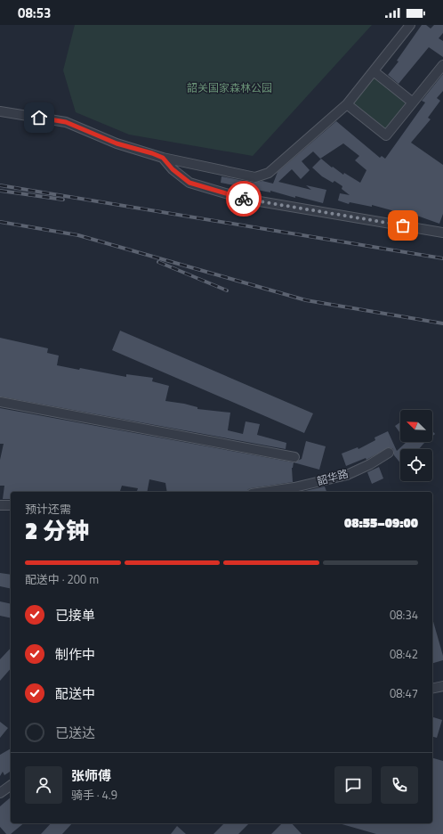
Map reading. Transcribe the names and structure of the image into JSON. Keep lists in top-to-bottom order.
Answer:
{
  "streets": {
    "street": ["韶华路"]
  },
  "parks": ["韶关国家森林公园"],
  "north": "top left",
  "page": {
    "status": "08:53",
    "heading": ["2 分钟", "预计还需", "08:55–09:00"],
    "panel": ["张师傅", "骑手 · 4.9"],
    "bar": "配送中 · 200 m",
    "list": [
      ["已接单", "08:34"],
      ["制作中", "08:42"],
      ["配送中", "08:47"],
      "已送达"
    ]
  }
}
